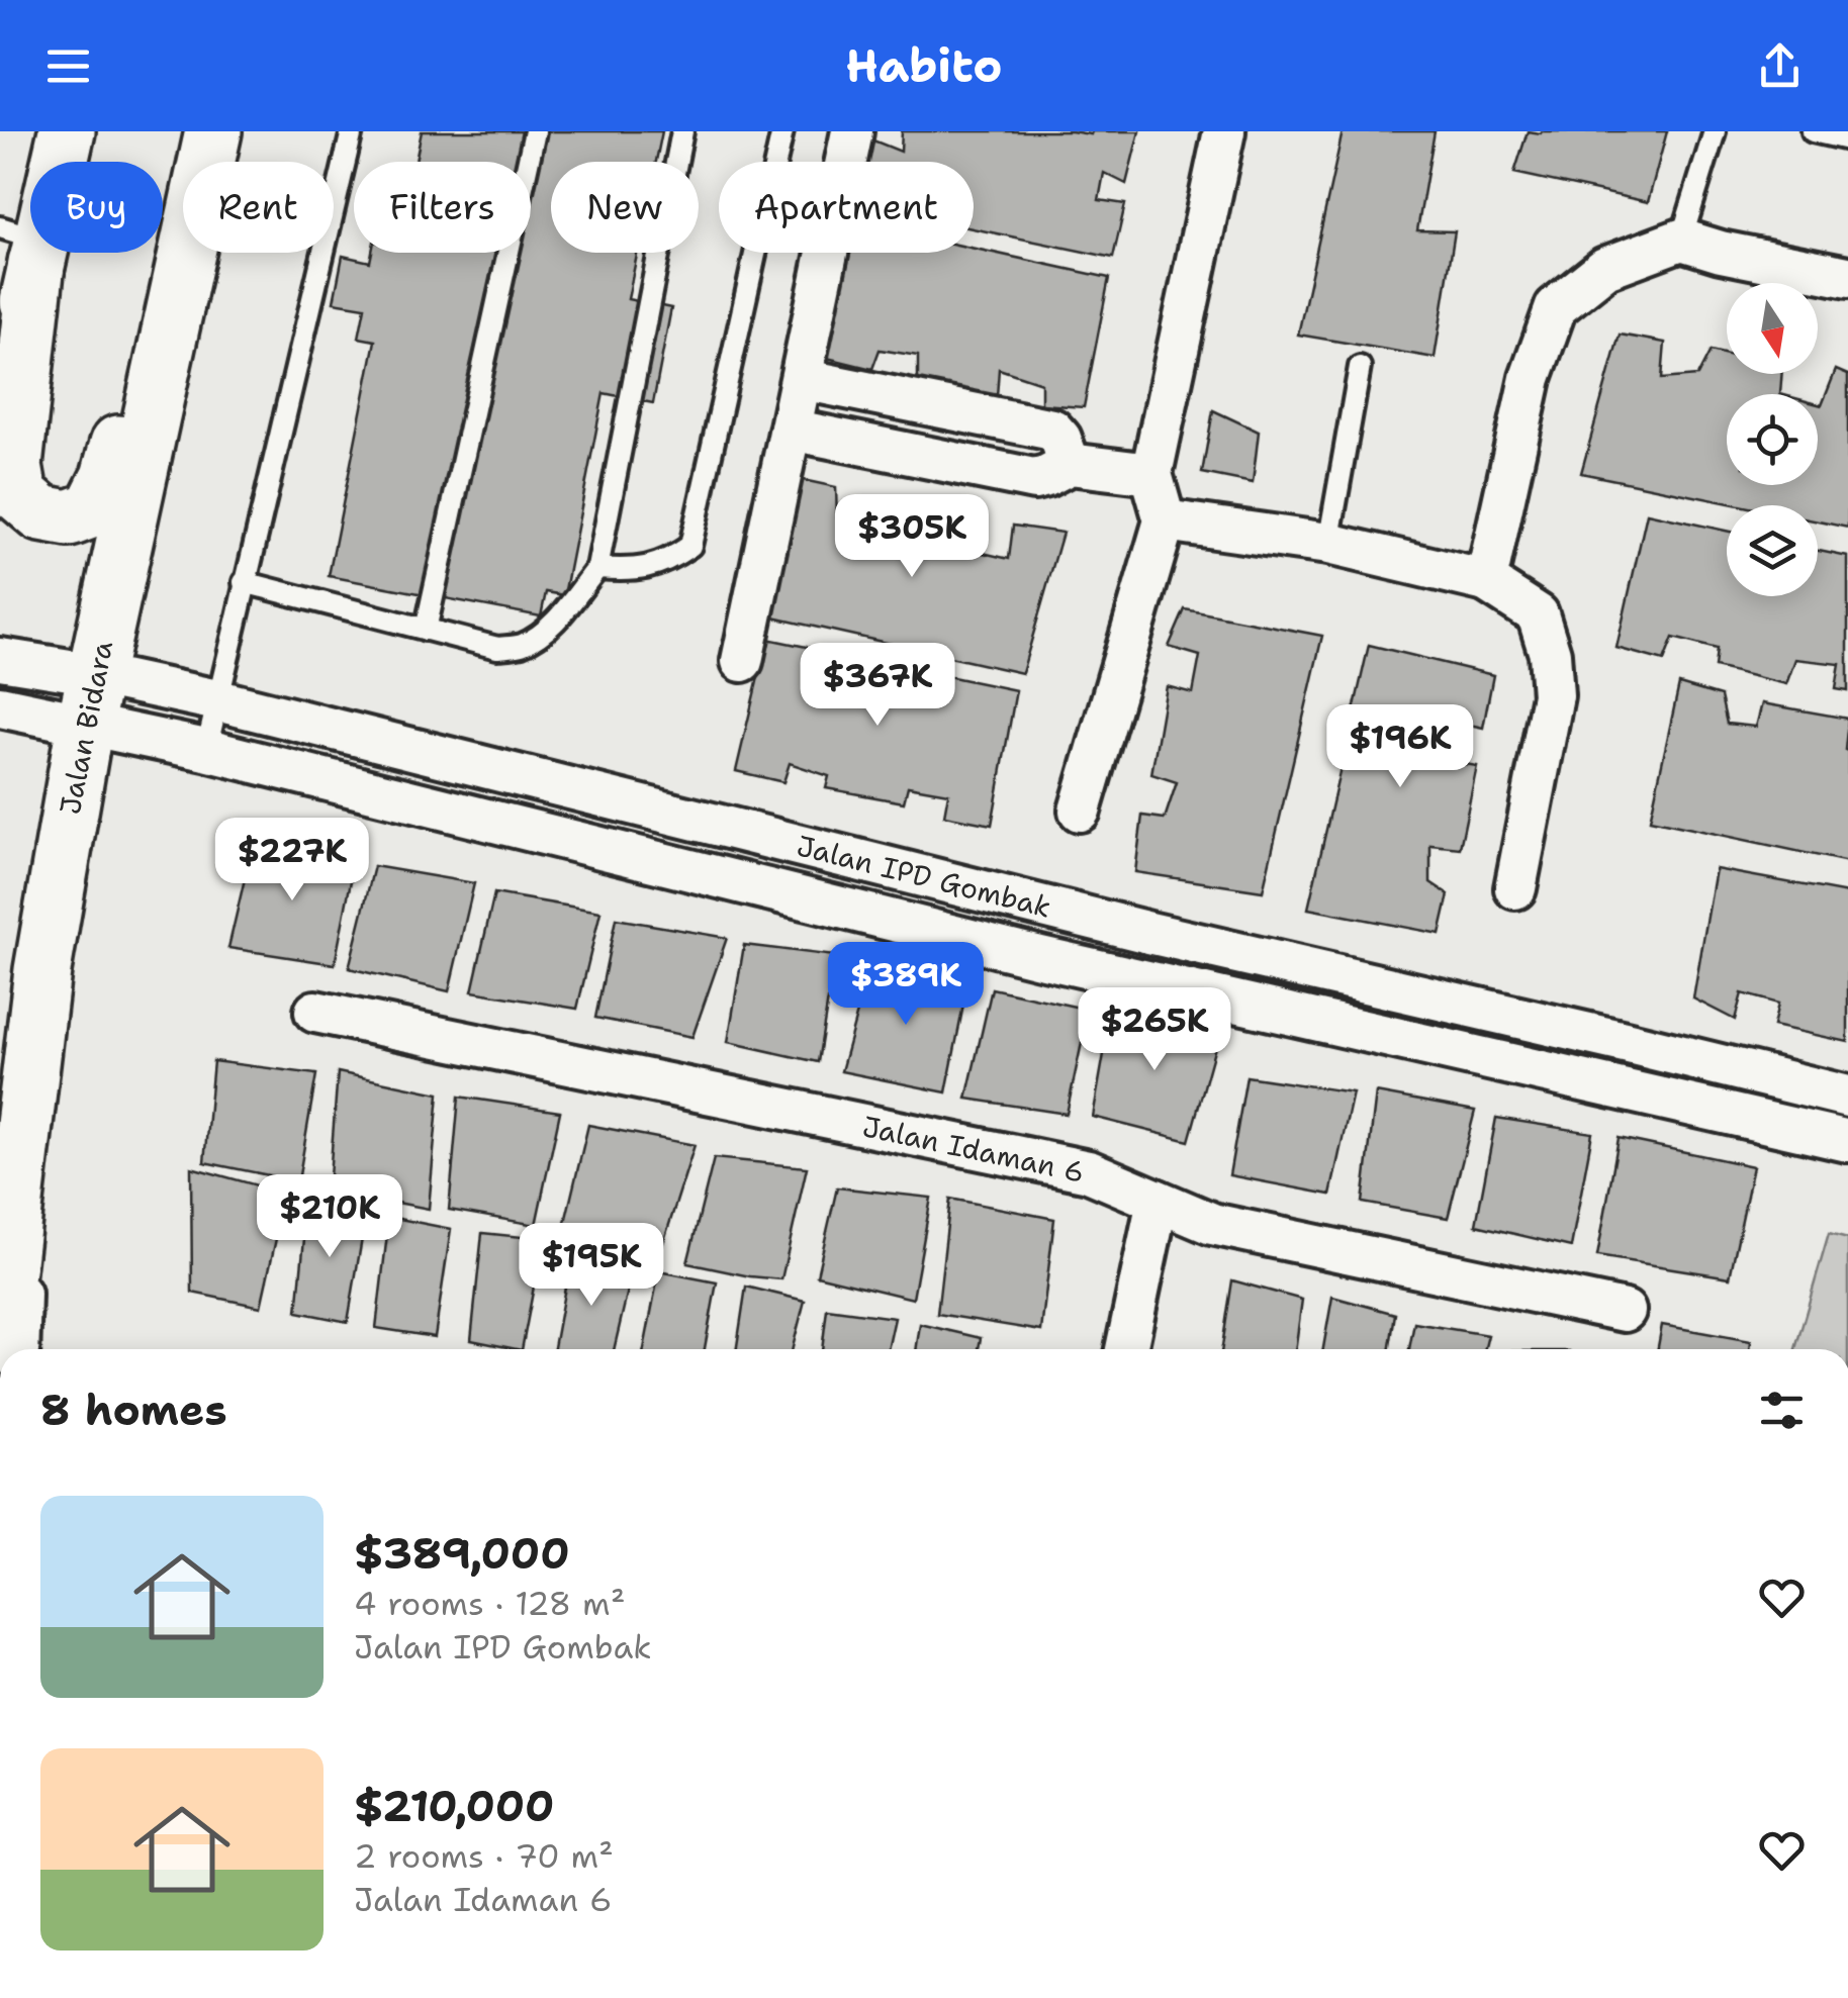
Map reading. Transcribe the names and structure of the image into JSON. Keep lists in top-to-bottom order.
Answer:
{
  "streets": {
    "main road": ["Jalan Bidara"],
    "street": ["Jalan IPD Gombak", "Jalan Idaman 6"]
  },
  "crossings": [
    ["Jalan Bidara", "Jalan IPD Gombak"]
  ],
  "north": "bottom",
  "page": {
    "header": "Habito",
    "chip": [
      "Buy",
      "Rent",
      "Filters",
      "New",
      "Apartment"
    ],
    "price": [
      "$305K",
      "$367K",
      "$196K",
      "$227K",
      "$389K",
      "$265K",
      "$210K",
      "$195K"
    ],
    "heading": "8 homes",
    "list": [
      {
        "name": "$389,000",
        "note": "4 rooms · 128 m² · Jalan IPD Gombak"
      },
      {
        "name": "$210,000",
        "note": "2 rooms · 70 m² · Jalan Idaman 6"
      }
    ]
  }
}
